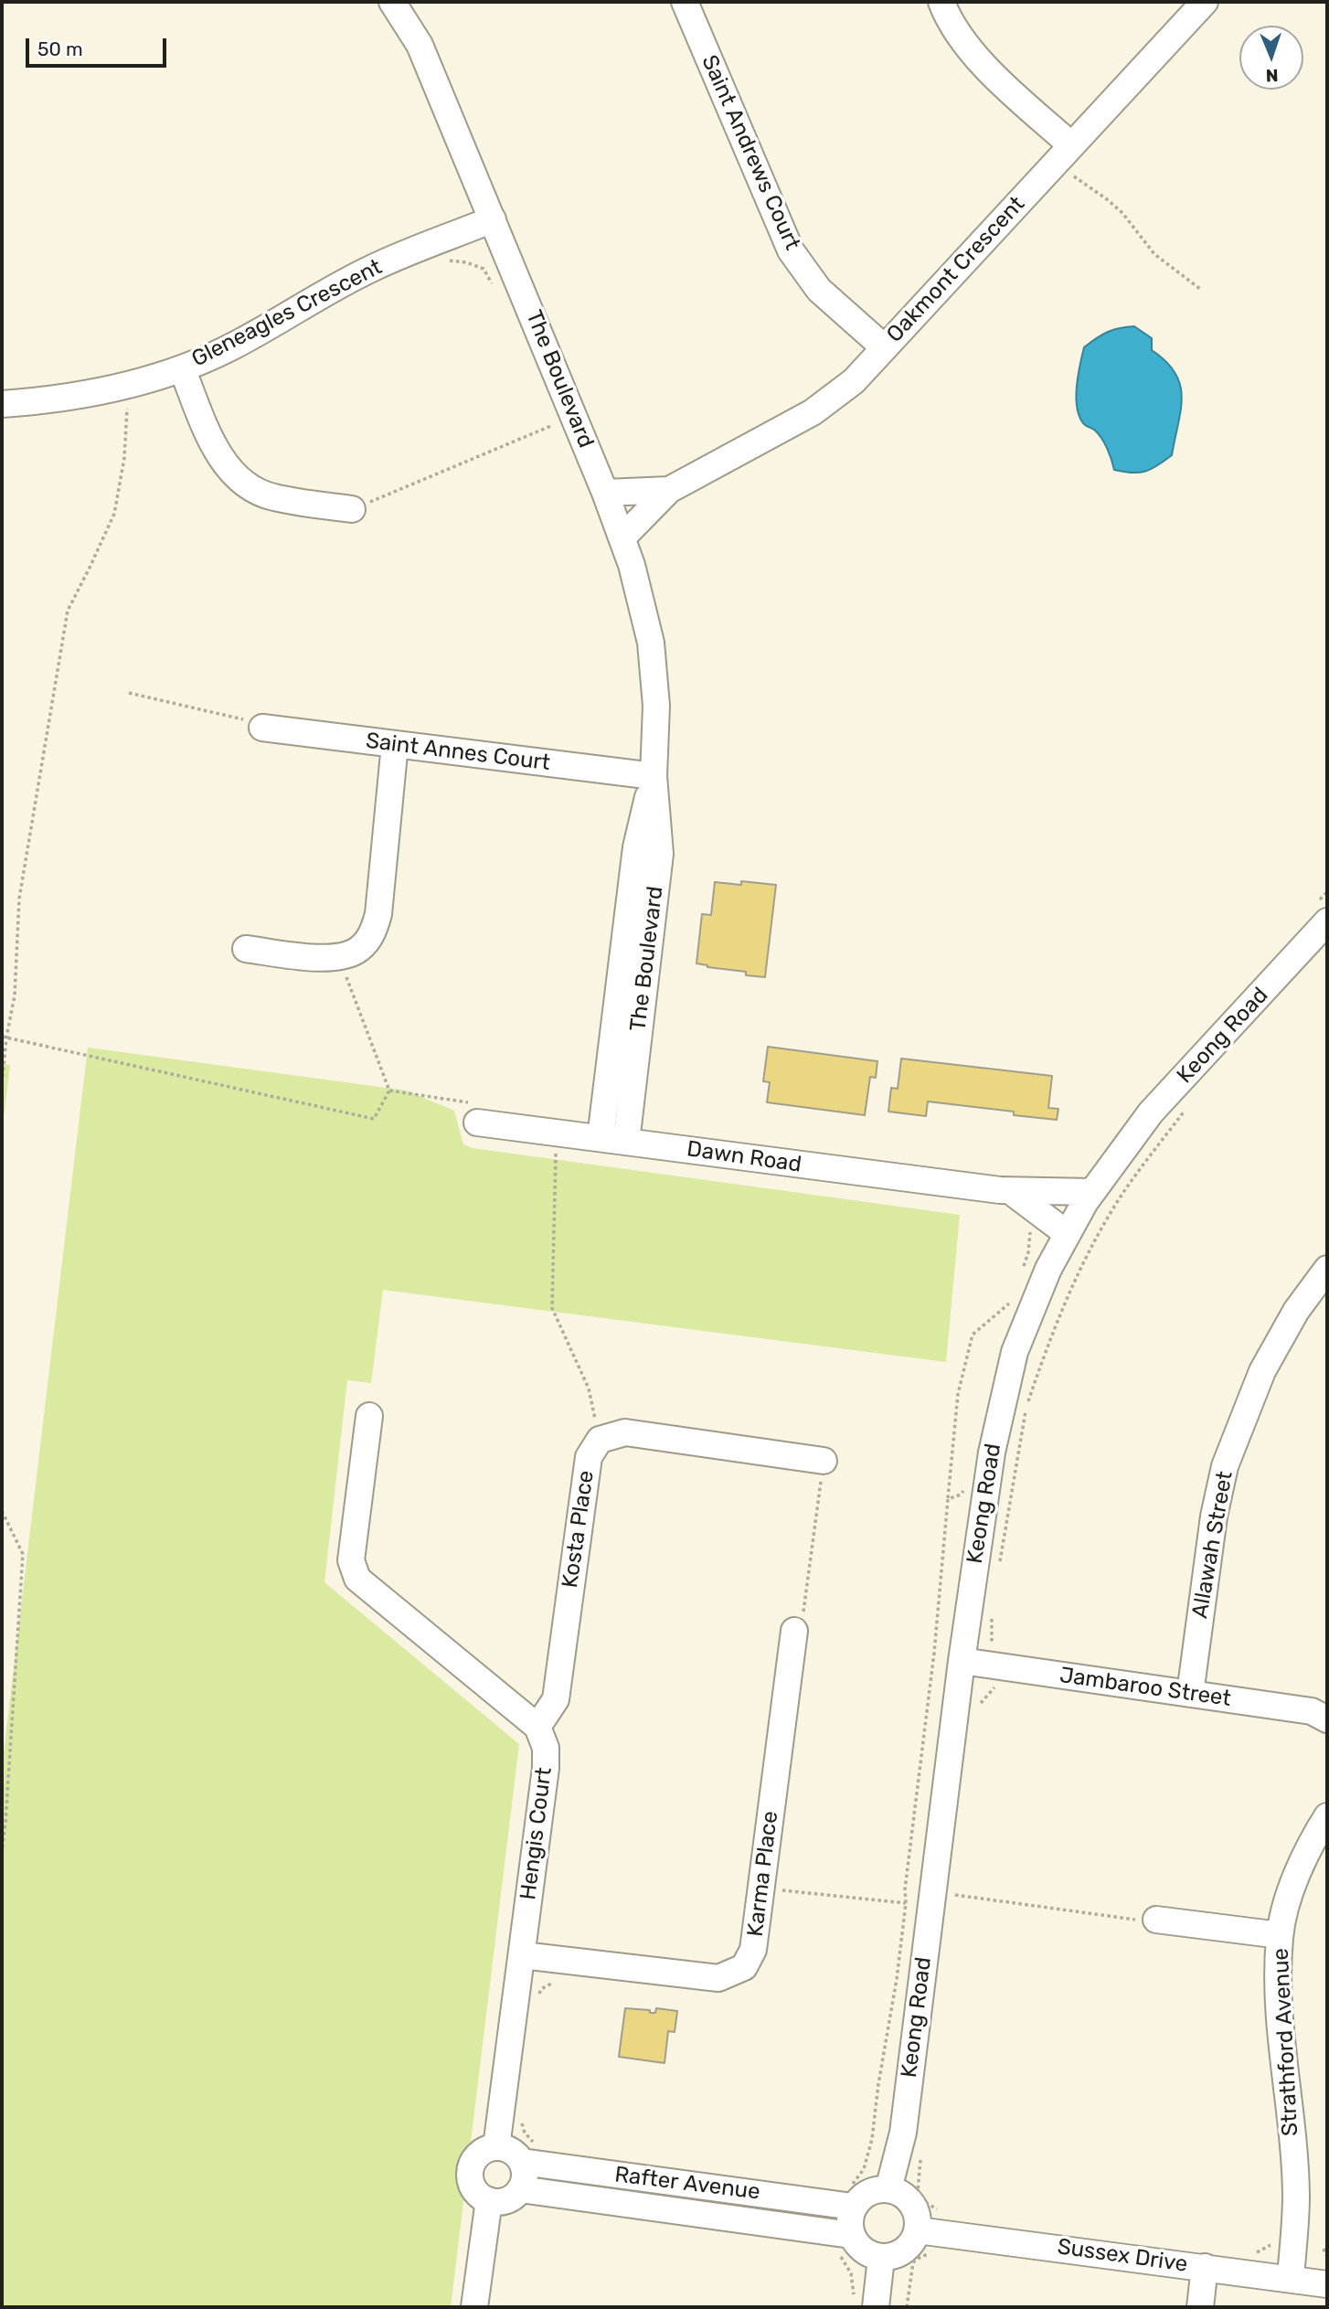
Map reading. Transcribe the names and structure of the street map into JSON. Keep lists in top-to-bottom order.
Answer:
{
  "streets": {
    "street": [
      "Saint Andrews Court",
      "Oakmont Crescent",
      "Gleneagles Crescent",
      "The Boulevard",
      "Saint Annes Court",
      "Keong Road",
      "Dawn Road",
      "Kosta Place",
      "Allawah Street",
      "Jambaroo Street",
      "Hengis Court",
      "Karma Place",
      "Strathford Avenue",
      "Rafter Avenue",
      "Sussex Drive"
    ]
  },
  "crossings": [
    ["Saint Andrews Court", "Oakmont Crescent"],
    ["Oakmont Crescent", "The Boulevard"],
    ["Gleneagles Crescent", "The Boulevard"],
    ["The Boulevard", "Saint Annes Court"],
    ["The Boulevard", "Dawn Road"],
    ["Keong Road", "Dawn Road"],
    ["Keong Road", "Jambaroo Street"],
    ["Keong Road", "Rafter Avenue"],
    ["Keong Road", "Sussex Drive"],
    ["Kosta Place", "Hengis Court"],
    ["Allawah Street", "Jambaroo Street"],
    ["Hengis Court", "Karma Place"],
    ["Hengis Court", "Rafter Avenue"],
    ["Strathford Avenue", "Sussex Drive"],
    ["Rafter Avenue", "Sussex Drive"]
  ],
  "scale_bar": "50 m",
  "north": "bottom"
}
